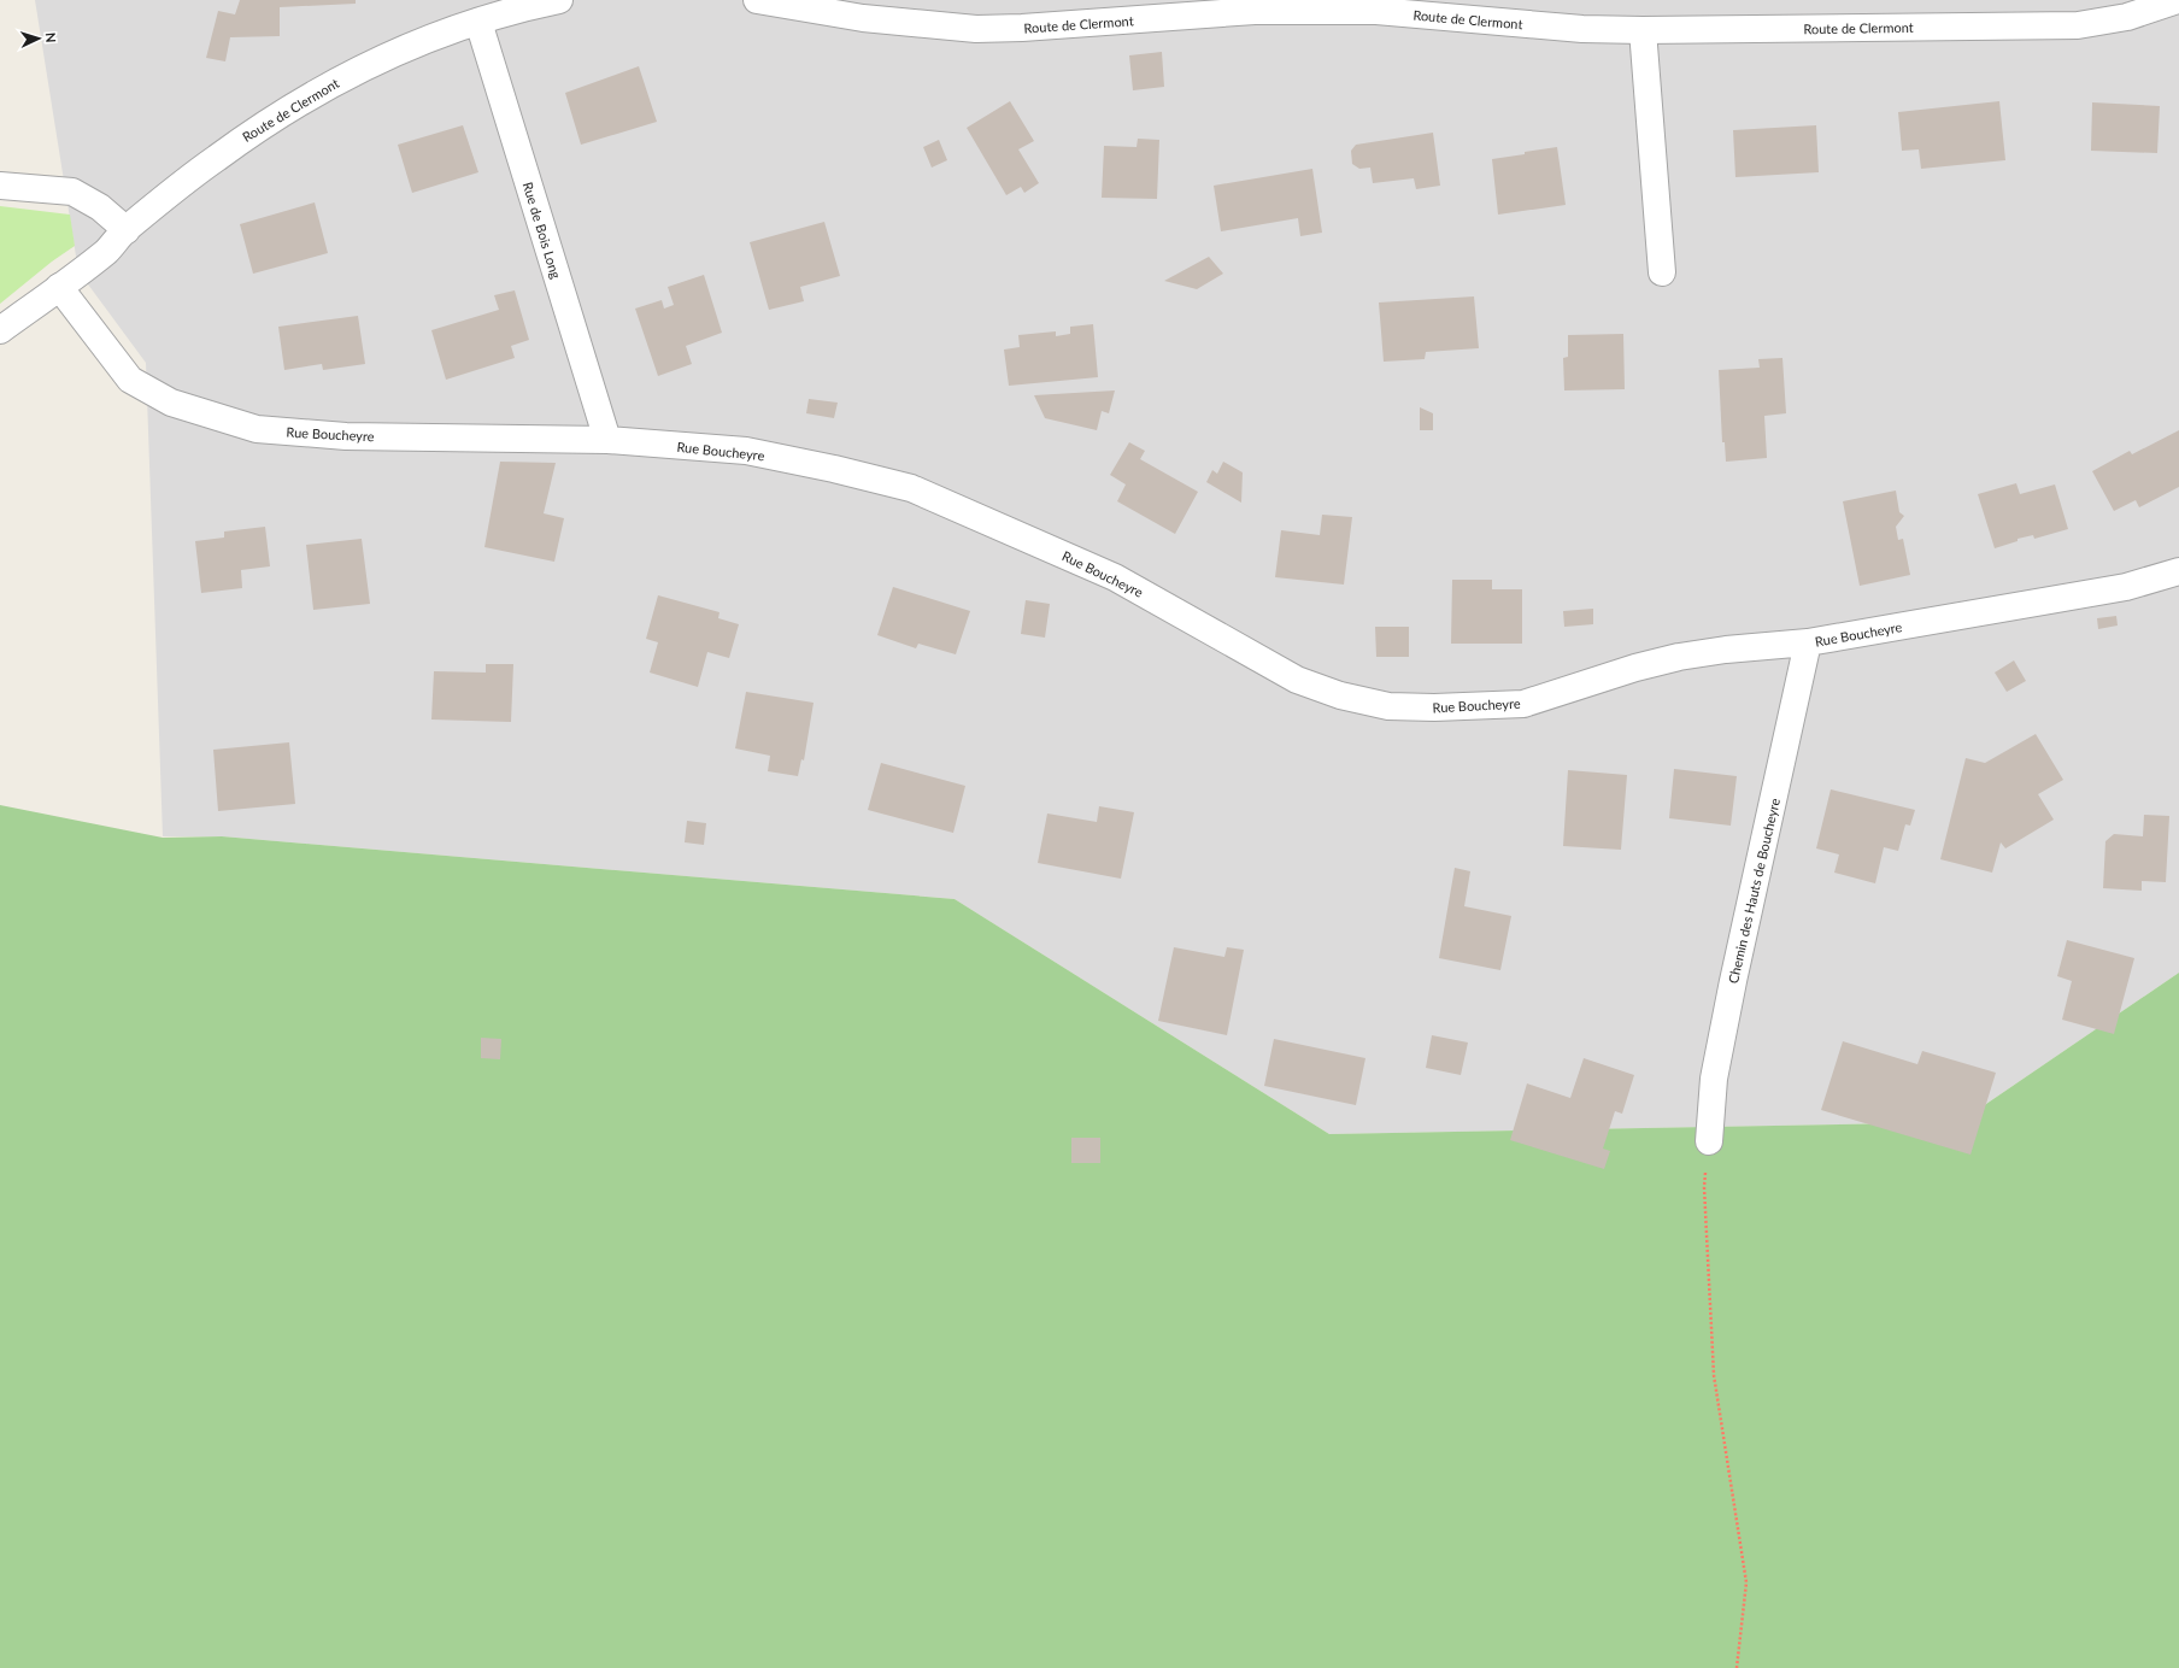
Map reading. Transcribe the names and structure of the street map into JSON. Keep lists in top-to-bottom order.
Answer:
{
  "streets": {
    "street": [
      "Route de Clermont",
      "Rue de Bois Long",
      "Rue Boucheyre",
      "Chemin des Hauts de Boucheyre"
    ]
  },
  "crossings": [
    ["Route de Clermont", "Rue de Bois Long"],
    ["Route de Clermont", "Rue Boucheyre"],
    ["Rue de Bois Long", "Rue Boucheyre"],
    ["Rue Boucheyre", "Chemin des Hauts de Boucheyre"]
  ],
  "north": "right"
}
